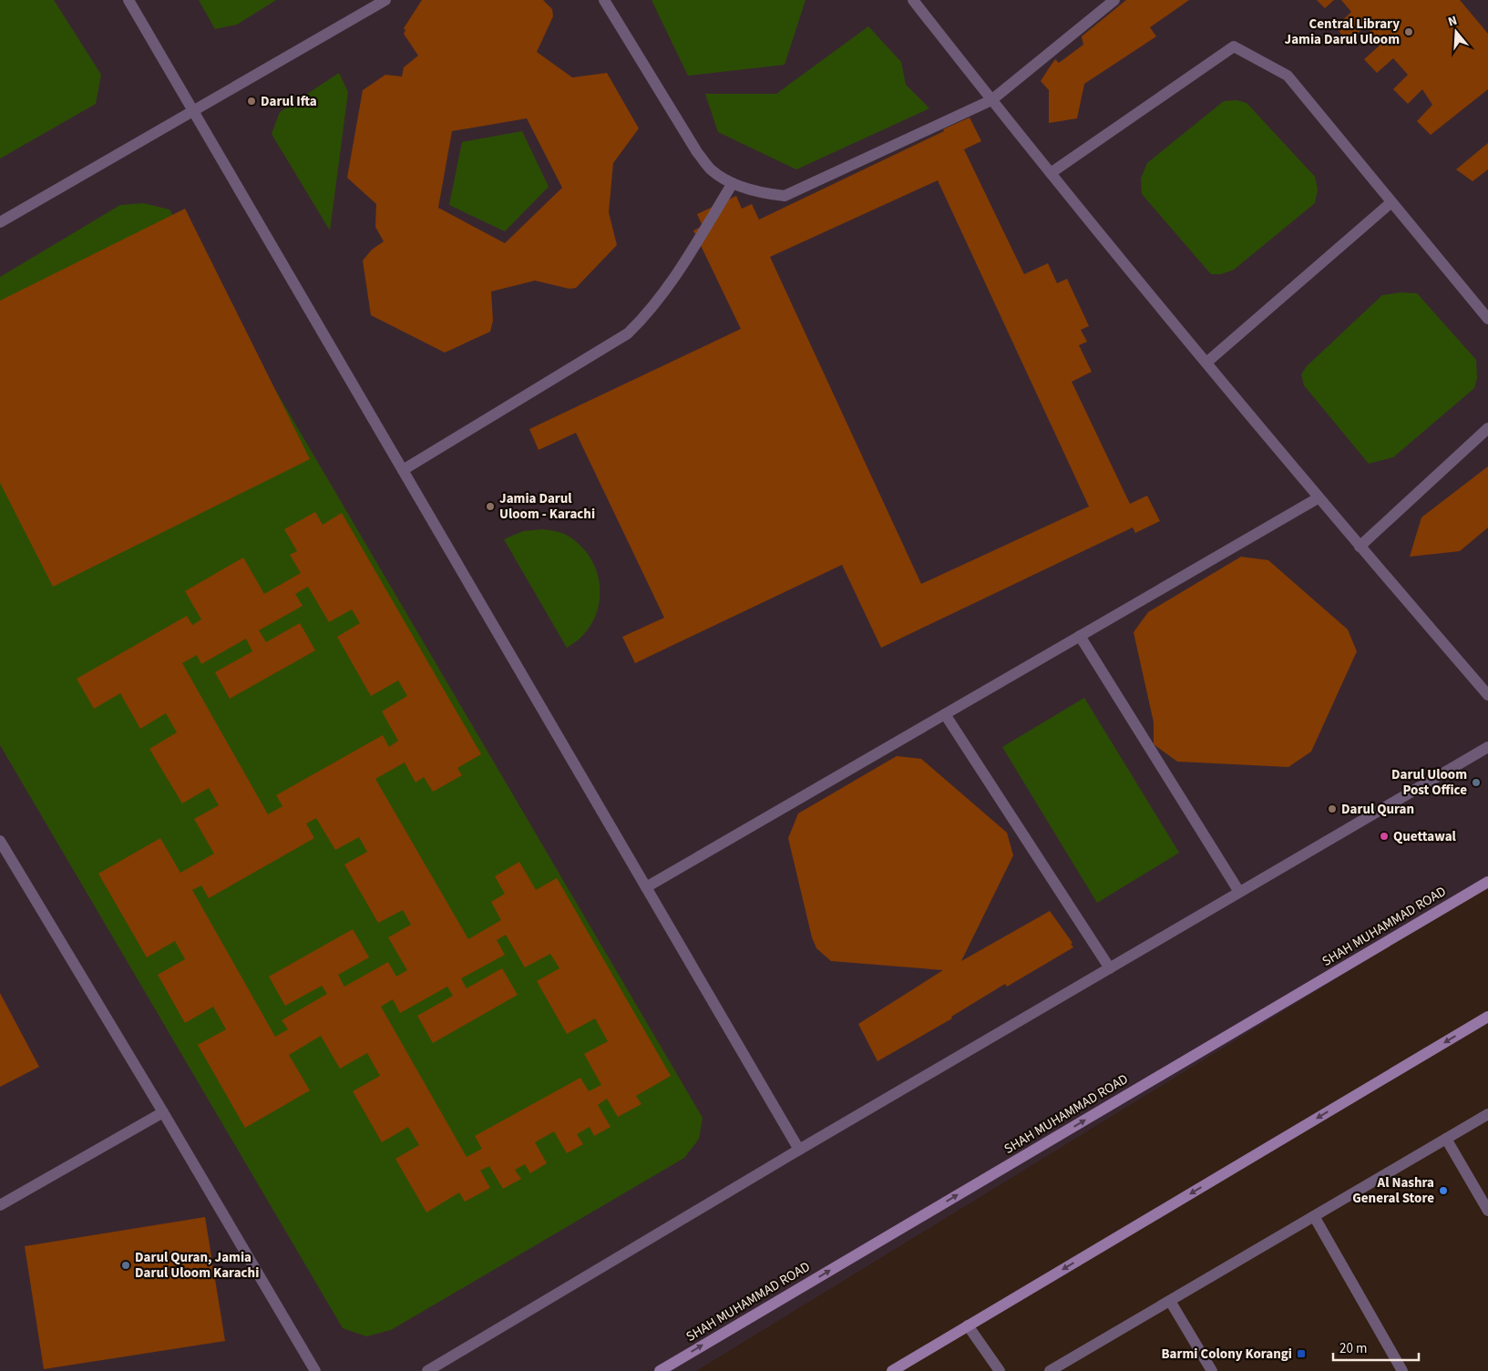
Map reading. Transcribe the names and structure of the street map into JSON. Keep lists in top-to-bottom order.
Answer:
{
  "streets": {
    "street": ["SHAH MUHAMMAD ROAD"]
  },
  "one_way": ["SHAH MUHAMMAD ROAD"],
  "places": {
    "other": [
      "Central Library Jamia Darul Uloom",
      "Darul Ifta",
      "Jamia Darul Uloom - Karachi",
      "Darul Uloom Post Office",
      "Darul Quran",
      "Quettawal",
      "Al Nashra General Store",
      "Darul Quran, Jamia Darul Uloom Karachi"
    ],
    "transit": ["Barmi Colony Korangi"]
  },
  "scale_bar": "20 m",
  "north": "top"
}
